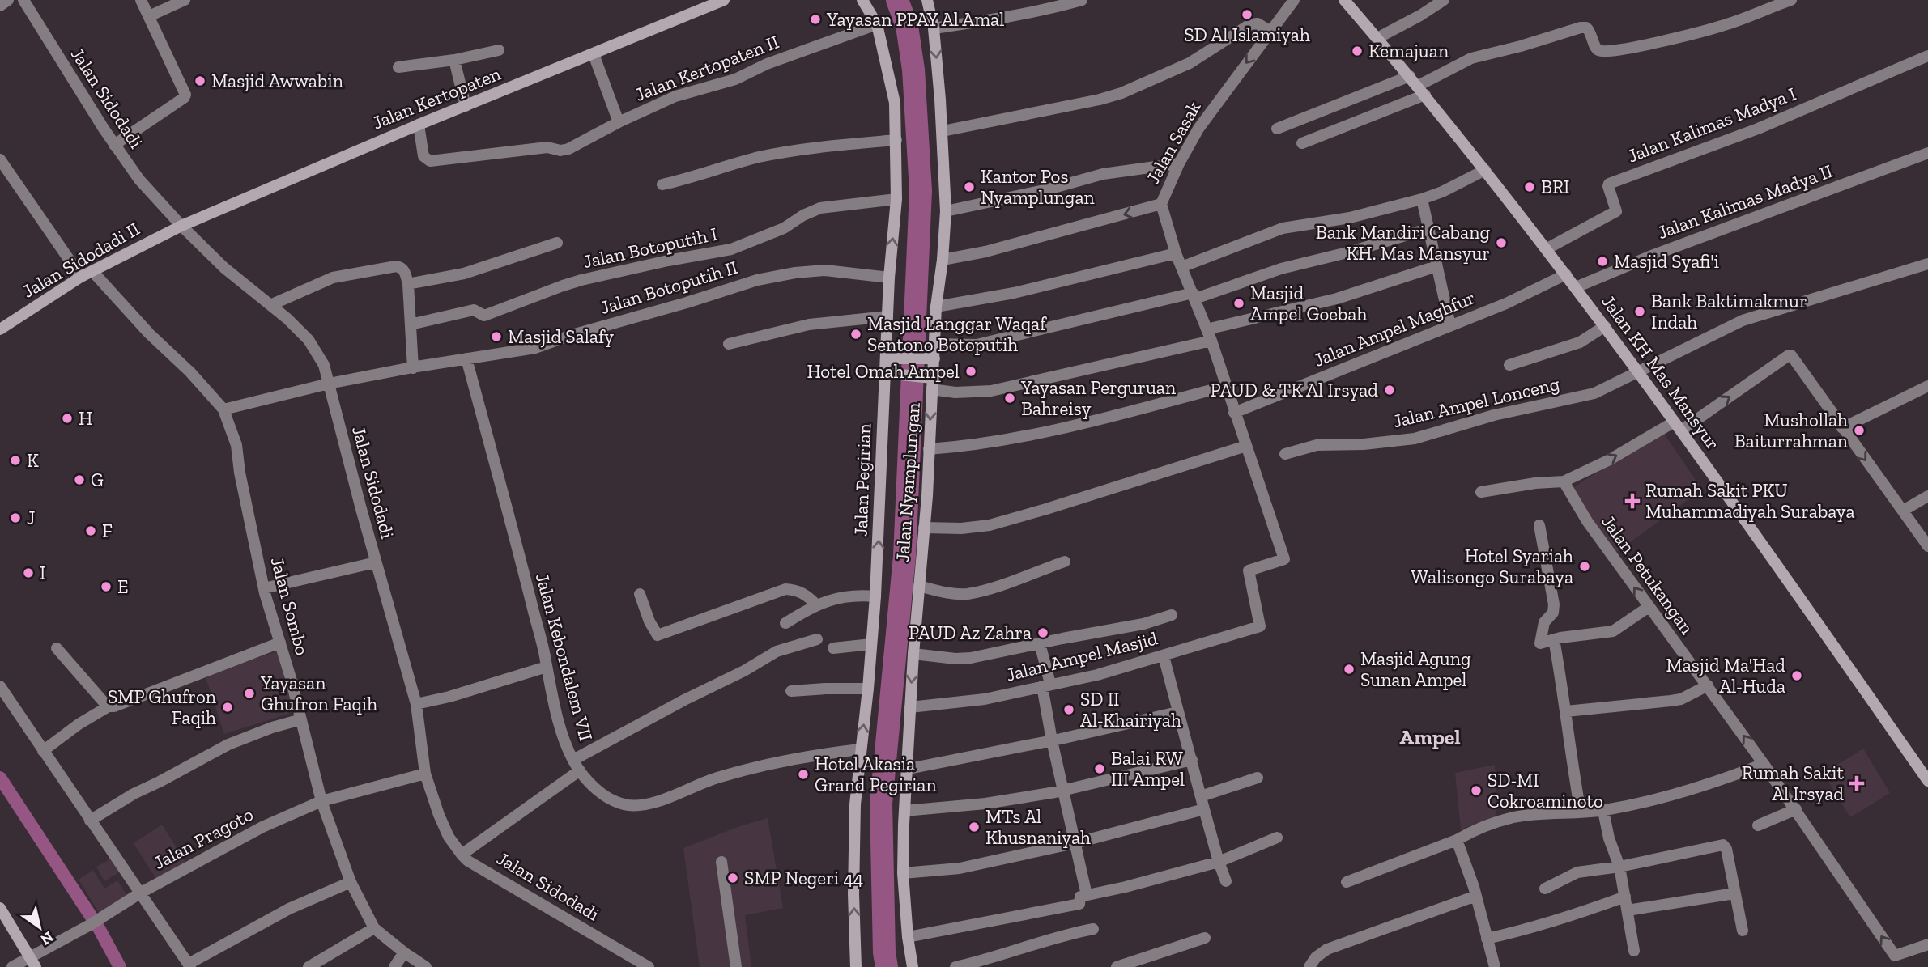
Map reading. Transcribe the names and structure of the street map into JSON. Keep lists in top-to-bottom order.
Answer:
{
  "streets": {
    "main road": [
      "Jalan Kertopaten",
      "Jalan Sidodadi II",
      "Jalan KH Mas Mansyur",
      "Jalan Pegirian",
      "Jalan Nyamplungan"
    ],
    "street": [
      "Jalan Kertopaten II",
      "Jalan Sidodadi",
      "Jalan Kalimas Madya I",
      "Jalan Sasak",
      "Jalan Kalimas Madya II",
      "Jalan Botoputih I",
      "Jalan Botoputih II",
      "Jalan Ampel Maghfur",
      "Jalan Ampel Lonceng",
      "Jalan Petukangan",
      "Jalan Sombo",
      "Jalan Ampel Masjid",
      "Jalan Kebondalem VII",
      "Jalan Pragoto"
    ]
  },
  "crossings": [
    ["Jalan Kertopaten II", "Jalan Kertopaten"],
    ["Jalan Kertopaten II", "Jalan Pegirian"],
    ["Jalan Sidodadi", "Jalan Kertopaten"],
    ["Jalan Sidodadi", "Jalan Sidodadi II"],
    ["Jalan Sidodadi", "Jalan Botoputih II"],
    ["Jalan Sidodadi", "Jalan Pragoto"],
    ["Jalan Kertopaten", "Jalan Sidodadi II"],
    ["Jalan Kalimas Madya I", "Jalan KH Mas Mansyur"],
    ["Jalan Sasak", "Jalan Nyamplungan"],
    ["Jalan Kalimas Madya II", "Jalan KH Mas Mansyur"],
    ["Jalan Botoputih I", "Jalan Pegirian"],
    ["Jalan Sidodadi II", "Jalan Sombo"],
    ["Jalan Botoputih II", "Jalan Pegirian"],
    ["Jalan Botoputih II", "Jalan Sombo"],
    ["Jalan Botoputih II", "Jalan Kebondalem VII"],
    ["Jalan Ampel Maghfur", "Jalan KH Mas Mansyur"],
    ["Jalan KH Mas Mansyur", "Jalan Ampel Lonceng"],
    ["Jalan Pegirian", "Jalan Kebondalem VII"],
    ["Jalan Nyamplungan", "Jalan Ampel Masjid"],
    ["Jalan Sombo", "Jalan Pragoto"]
  ],
  "one_way": ["Jalan Pegirian", "Jalan Petukangan"],
  "districts": ["Ampel"],
  "places": {
    "other": [
      "SD Al Islamiyah",
      "Yayasan PPAY Al Amal",
      "Kemajuan",
      "Masjid Awwabin",
      "Kantor Pos Nyamplungan",
      "BRI",
      "Bank Mandiri Cabang KH. Mas Mansyur",
      "Masjid Syafi'i",
      "Masjid Ampel Goebah",
      "Bank Baktimakmur Indah",
      "Masjid Langgar Waqaf Sentono Botoputih",
      "Masjid Salafy",
      "Hotel Omah Ampel",
      "PAUD & TK Al Irsyad",
      "Yayasan Perguruan Bahreisy",
      "H",
      "Mushollah Baiturrahman",
      "K",
      "G",
      "J",
      "F",
      "Hotel Syariah Walisongo Surabaya",
      "I",
      "E",
      "PAUD Az Zahra",
      "Masjid Agung Sunan Ampel",
      "Masjid Ma'Had Al-Huda",
      "Yayasan Ghufron Faqih",
      "SMP Ghufron Faqih",
      "SD II Al-Khairiyah",
      "Balai RW III Ampel",
      "Hotel Akasia Grand Pegirian",
      "SD-MI Cokroaminoto",
      "MTs Al Khusnaniyah",
      "SMP Negeri 44"
    ],
    "health": ["Rumah Sakit PKU Muhammadiyah Surabaya", "Rumah Sakit Al Irsyad"]
  },
  "north": "bottom right"
}
